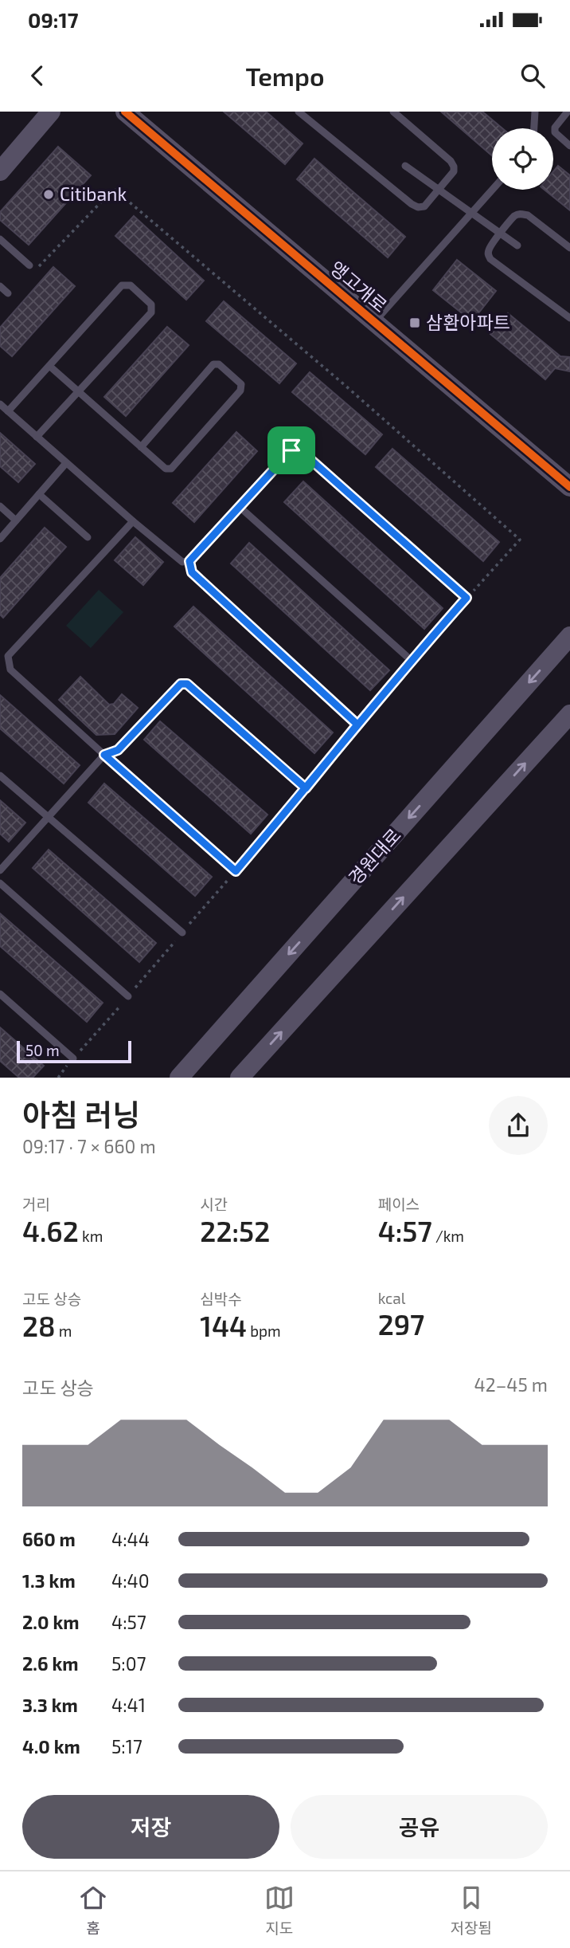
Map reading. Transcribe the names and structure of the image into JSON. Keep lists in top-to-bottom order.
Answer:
{
  "streets": {
    "main road": ["앵고개로", "경원대로"]
  },
  "places": {
    "other": ["Citibank"],
    "transit": ["삼환아파트"]
  },
  "scale_bar": "50 m",
  "page": {
    "status": "09:17",
    "header": "Tempo",
    "scale": "50 m",
    "heading": ["아침 러닝", "09:17 · 7 × 660 m"],
    "stats": [
      ["거리", "4.62 km"],
      ["시간", "22:52"],
      ["페이스", "4:57 /km"],
      ["고도 상승", "28 m"],
      ["심박수", "144 bpm"],
      ["kcal", "297"]
    ],
    "chart": ["고도 상승", "42–45 m"],
    "list": [
      {
        "name": "660 m",
        "note": "4:44"
      },
      {
        "name": "1.3 km",
        "note": "4:40"
      },
      {
        "name": "2.0 km",
        "note": "4:57"
      },
      {
        "name": "2.6 km",
        "note": "5:07"
      },
      {
        "name": "3.3 km",
        "note": "4:41"
      },
      {
        "name": "4.0 km",
        "note": "5:17"
      }
    ],
    "buttons": ["저장", "공유"],
    "tabs": ["홈", "지도", "저장됨"]
  }
}
